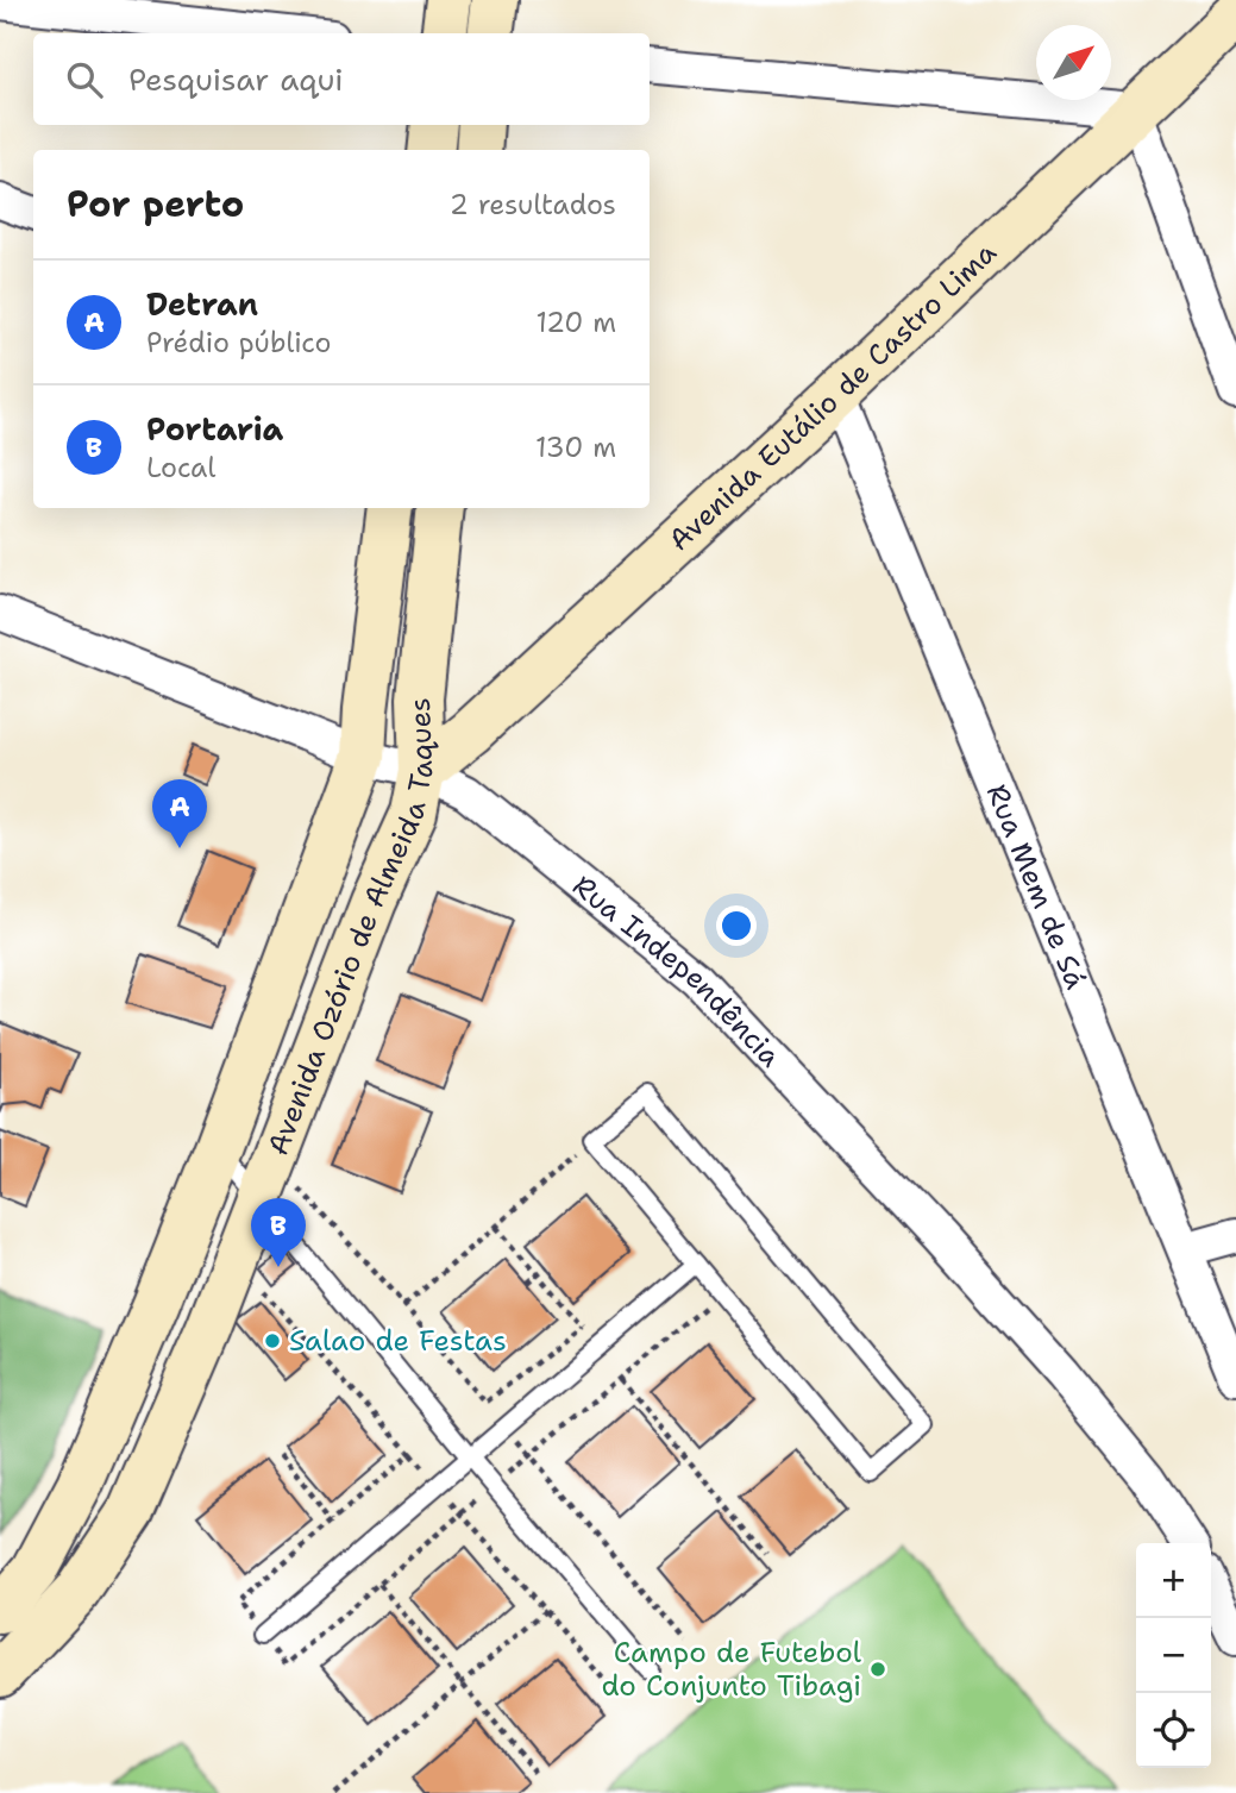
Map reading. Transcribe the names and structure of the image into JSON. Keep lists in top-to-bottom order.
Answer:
{
  "streets": {
    "street": [
      "Avenida Eutálio de Castro Lima",
      "Rua Mem de Sá",
      "Avenida Ozório de Almeida Taques",
      "Rua Independência"
    ]
  },
  "crossings": [
    ["Avenida Eutálio de Castro Lima", "Rua Mem de Sá"],
    ["Avenida Eutálio de Castro Lima", "Avenida Ozório de Almeida Taques"],
    ["Avenida Eutálio de Castro Lima", "Rua Independência"],
    ["Avenida Ozório de Almeida Taques", "Rua Independência"]
  ],
  "places": ["Salao de Festas", "Campo de Futebol do Conjunto Tibagi"],
  "north": "top right",
  "page": {
    "search": "Pesquisar aqui",
    "heading": ["Por perto", "2 resultados"],
    "list": [
      {
        "mark": "A",
        "name": "Detran",
        "note": "Prédio público",
        "value": "120 m"
      },
      {
        "mark": "B",
        "name": "Portaria",
        "note": "Local",
        "value": "130 m"
      }
    ],
    "pins": ["A", "B"],
    "map_buttons": ["+", "−"]
  }
}
